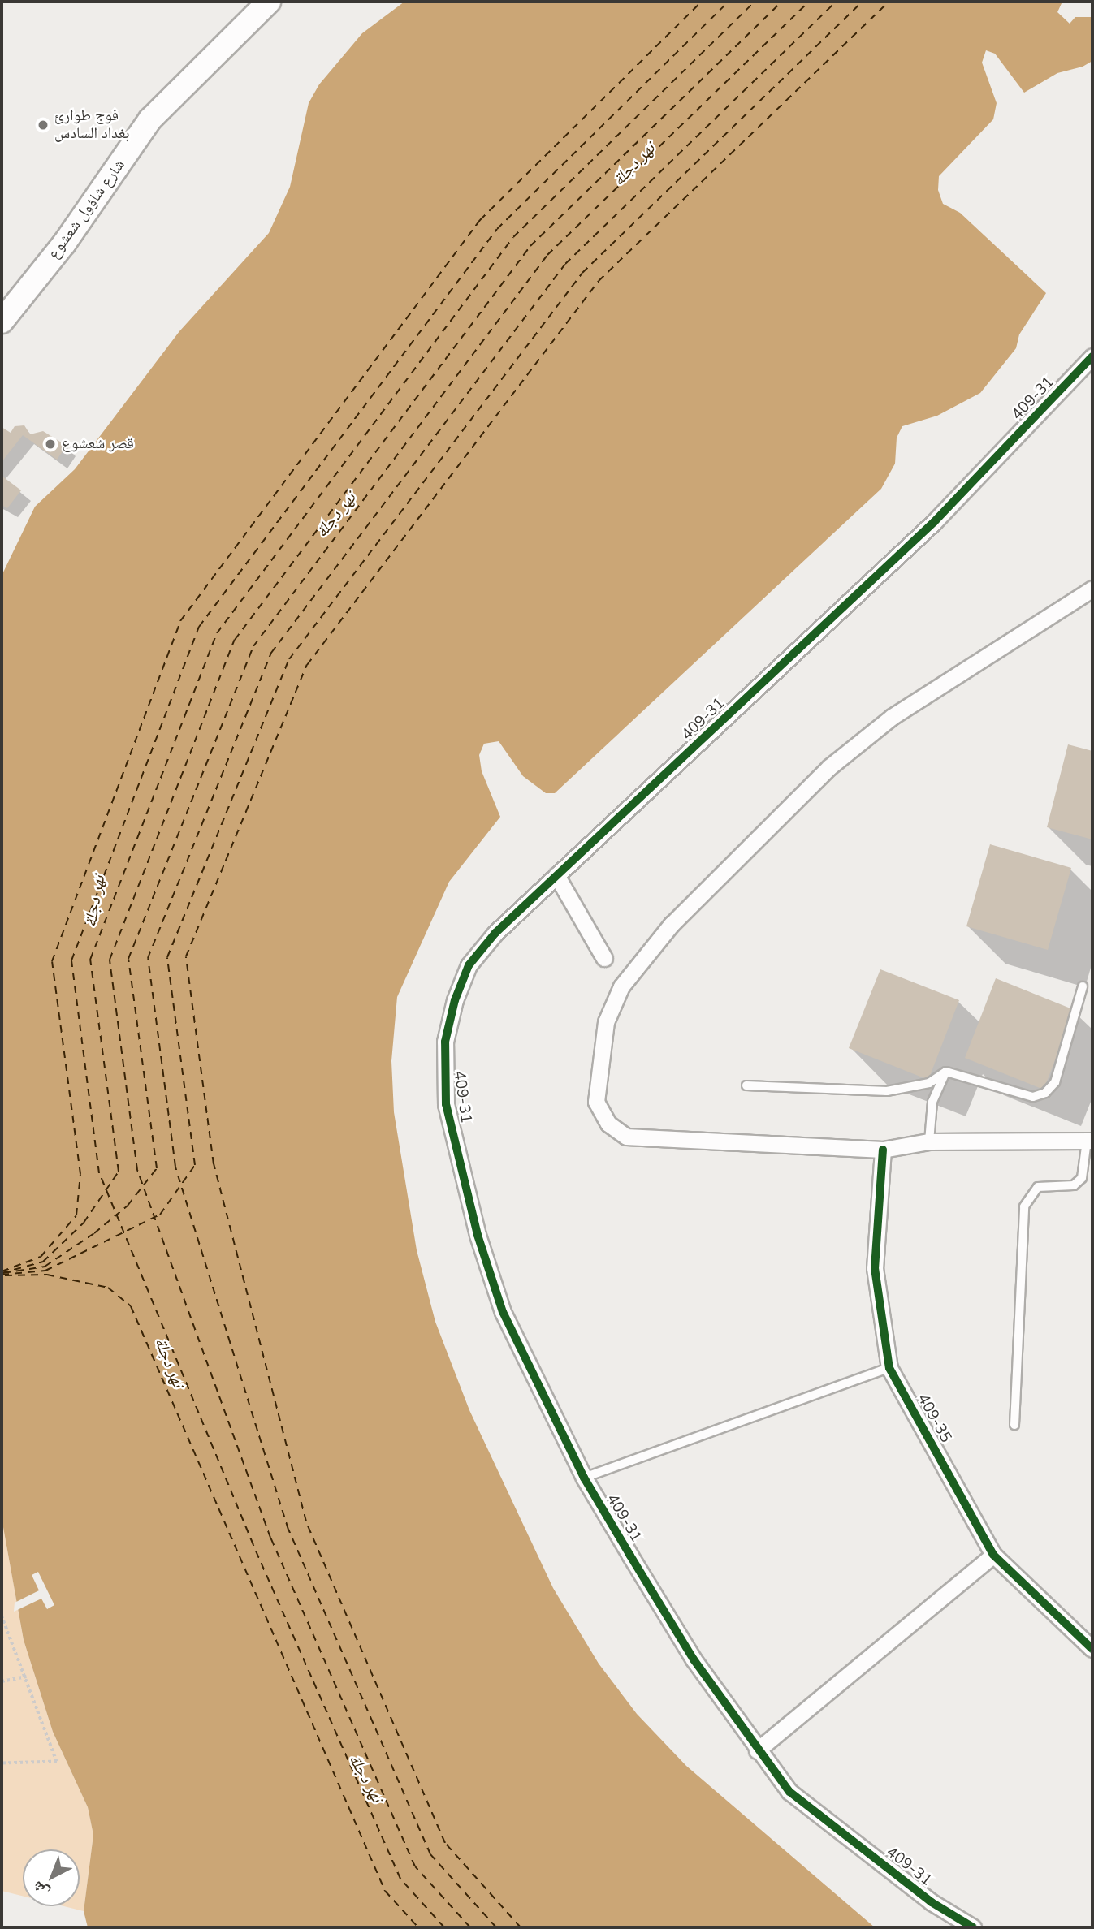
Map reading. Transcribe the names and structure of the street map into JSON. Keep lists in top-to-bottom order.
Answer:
{
  "streets": {
    "street": ["شارع شاؤول شعشوع", "409-31", "409-35"]
  },
  "water": ["نهر دجلة"],
  "places": ["فوج طوارئ بغداد السادس", "قصر شعشوع"],
  "north": "bottom left"
}
